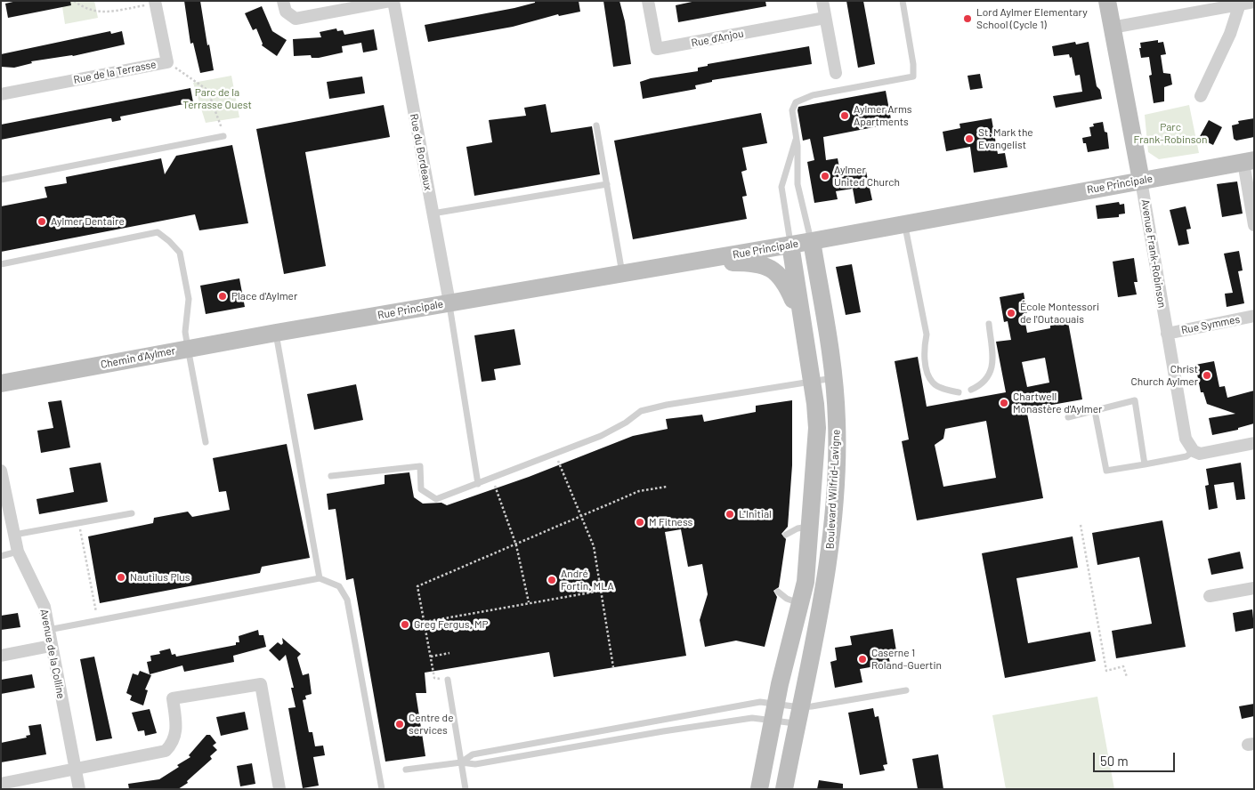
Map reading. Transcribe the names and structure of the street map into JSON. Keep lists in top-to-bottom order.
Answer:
{
  "streets": {
    "main road": [
      "Rue Principale",
      "Avenue Frank-Robinson",
      "Chemin d'Aylmer",
      "Boulevard Wilfrid-Lavigne"
    ],
    "street": [
      "Rue d'Anjou",
      "Rue de la Terrasse",
      "Rue du Bordeaux",
      "Rue Symmes",
      "Avenue de la Colline"
    ]
  },
  "crossings": [
    ["Rue du Bordeaux", "Rue Principale"],
    ["Rue Principale", "Avenue Frank-Robinson"],
    ["Rue Principale", "Chemin d'Aylmer"],
    ["Rue Principale", "Boulevard Wilfrid-Lavigne"],
    ["Avenue Frank-Robinson", "Rue Symmes"]
  ],
  "parks": ["Parc de la Terrasse Ouest", "Parc Frank-Robinson"],
  "places": [
    "Lord Aylmer Elementary School (Cycle 1)",
    "Aylmer Arms Apartments",
    "St. Mark the Evangelist",
    "Aylmer United Church",
    "Aylmer Dentaire",
    "Place d'Aylmer",
    "École Montessori de l'Outaouais",
    "Christ Church Aylmer",
    "Chartwell Monastère d'Aylmer",
    "L'Initial",
    "M Fitness",
    "Nautilus Plus",
    "André Fortin, MLA",
    "Greg Fergus, MP",
    "Caserne 1 Roland-Guertin",
    "Centre de services"
  ],
  "scale_bar": "50 m"
}
